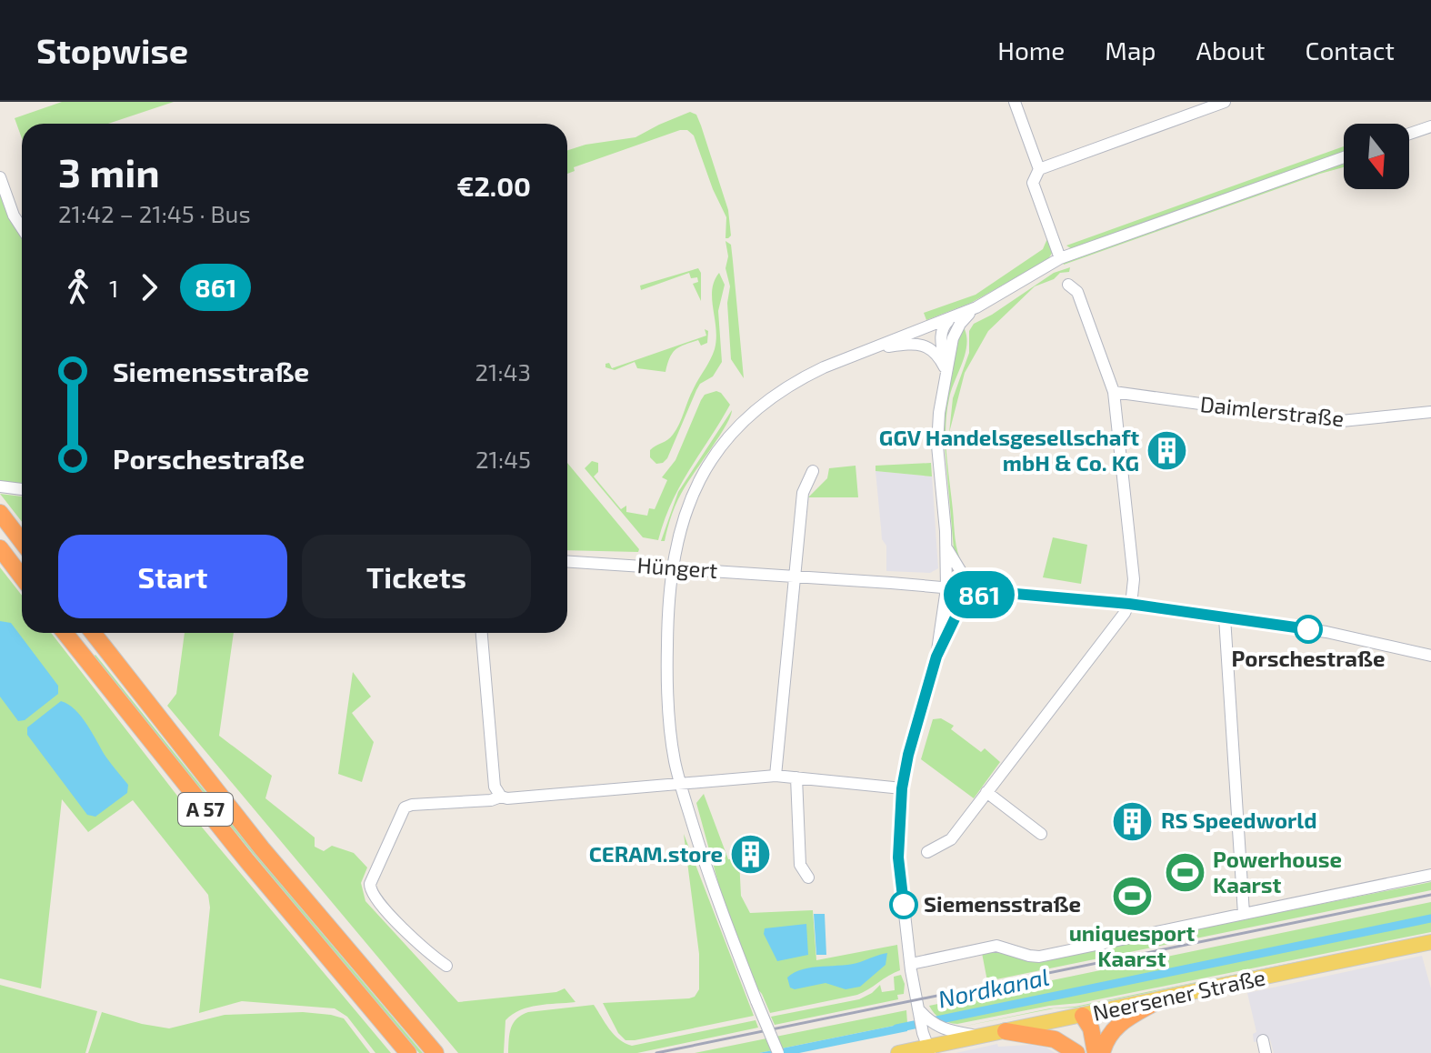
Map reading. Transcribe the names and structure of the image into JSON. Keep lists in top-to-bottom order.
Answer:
{
  "streets": {
    "highway": ["A 57"],
    "main road": ["Neersener Straße"],
    "street": ["Daimlerstraße", "Hüngert"]
  },
  "water": ["Nordkanal"],
  "places": {
    "building": ["GGV Handelsgesellschaft mbH & Co. KG", "RS Speedworld", "CERAM.store"],
    "other": ["Porschestraße", "Siemensstraße"],
    "sports": ["Powerhouse Kaarst", "uniquesport Kaarst"]
  },
  "lines": ["bus line 861"],
  "north": "bottom",
  "page": {
    "header": "Stopwise",
    "nav": [
      "Home",
      "Map",
      "About",
      "Contact"
    ],
    "on_map": "861",
    "heading": ["3 min", "21:42 – 21:45 · Bus", "€2.00"],
    "legs": ["1", "861"],
    "list": [
      {
        "name": "Siemensstraße",
        "value": "21:43"
      },
      {
        "name": "Porschestraße",
        "value": "21:45"
      }
    ],
    "buttons": ["Start", "Tickets"]
  }
}
